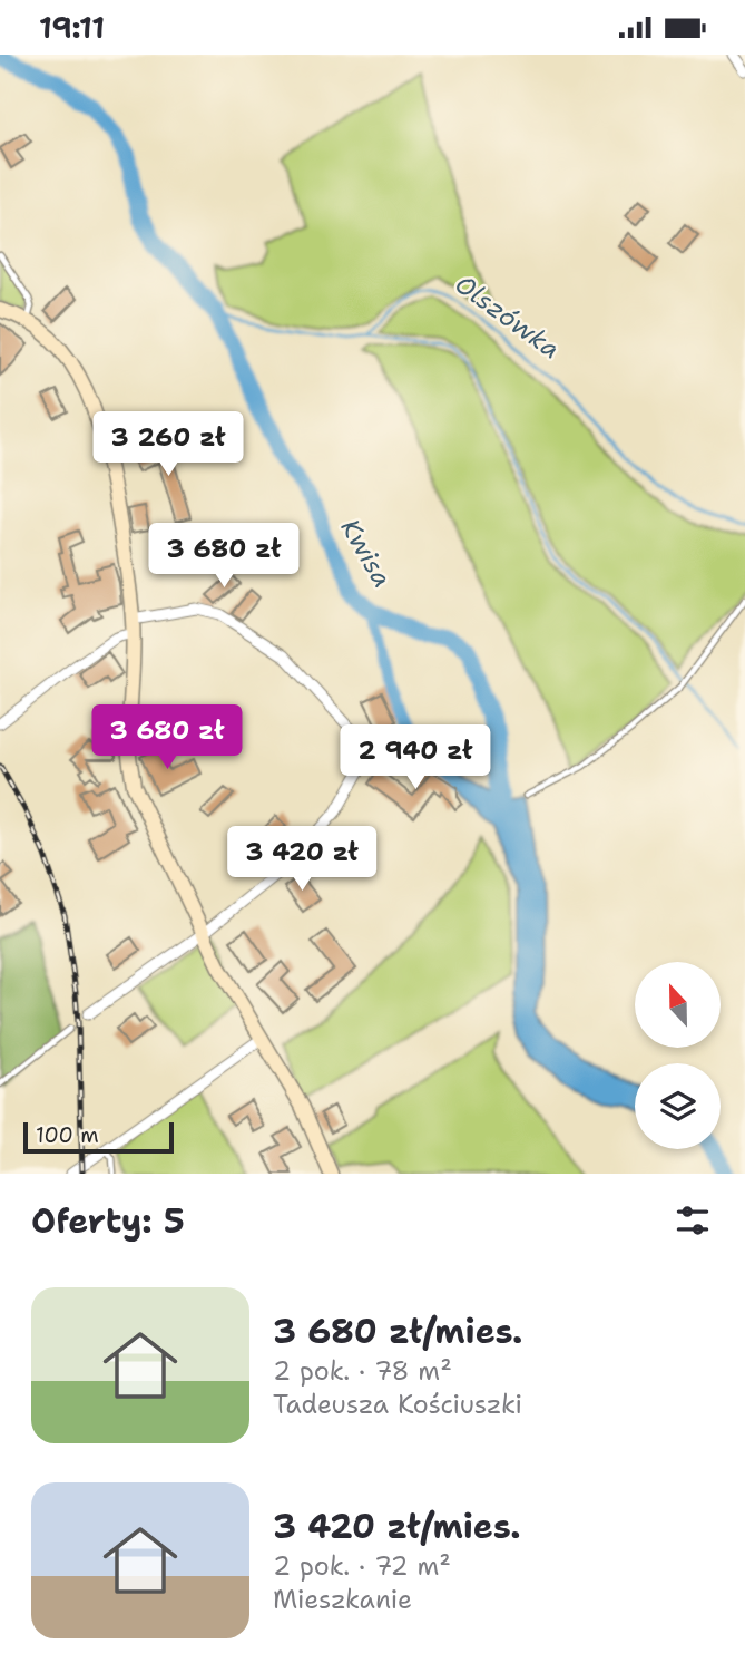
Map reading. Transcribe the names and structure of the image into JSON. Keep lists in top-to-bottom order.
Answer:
{
  "water": ["Olszówka", "Kwisa"],
  "scale_bar": "100 m",
  "north": "top",
  "page": {
    "status": "19:11",
    "price": [
      "3 260 zł",
      "3 680 zł",
      "3 680 zł",
      "2 940 zł",
      "3 420 zł"
    ],
    "scale": "100 m",
    "heading": "Oferty: 5",
    "list": [
      {
        "name": "3 680 zł/mies.",
        "note": "2 pok. · 78 m² · Tadeusza Kościuszki"
      },
      {
        "name": "3 420 zł/mies.",
        "note": "2 pok. · 72 m² · Mieszkanie"
      }
    ]
  }
}
